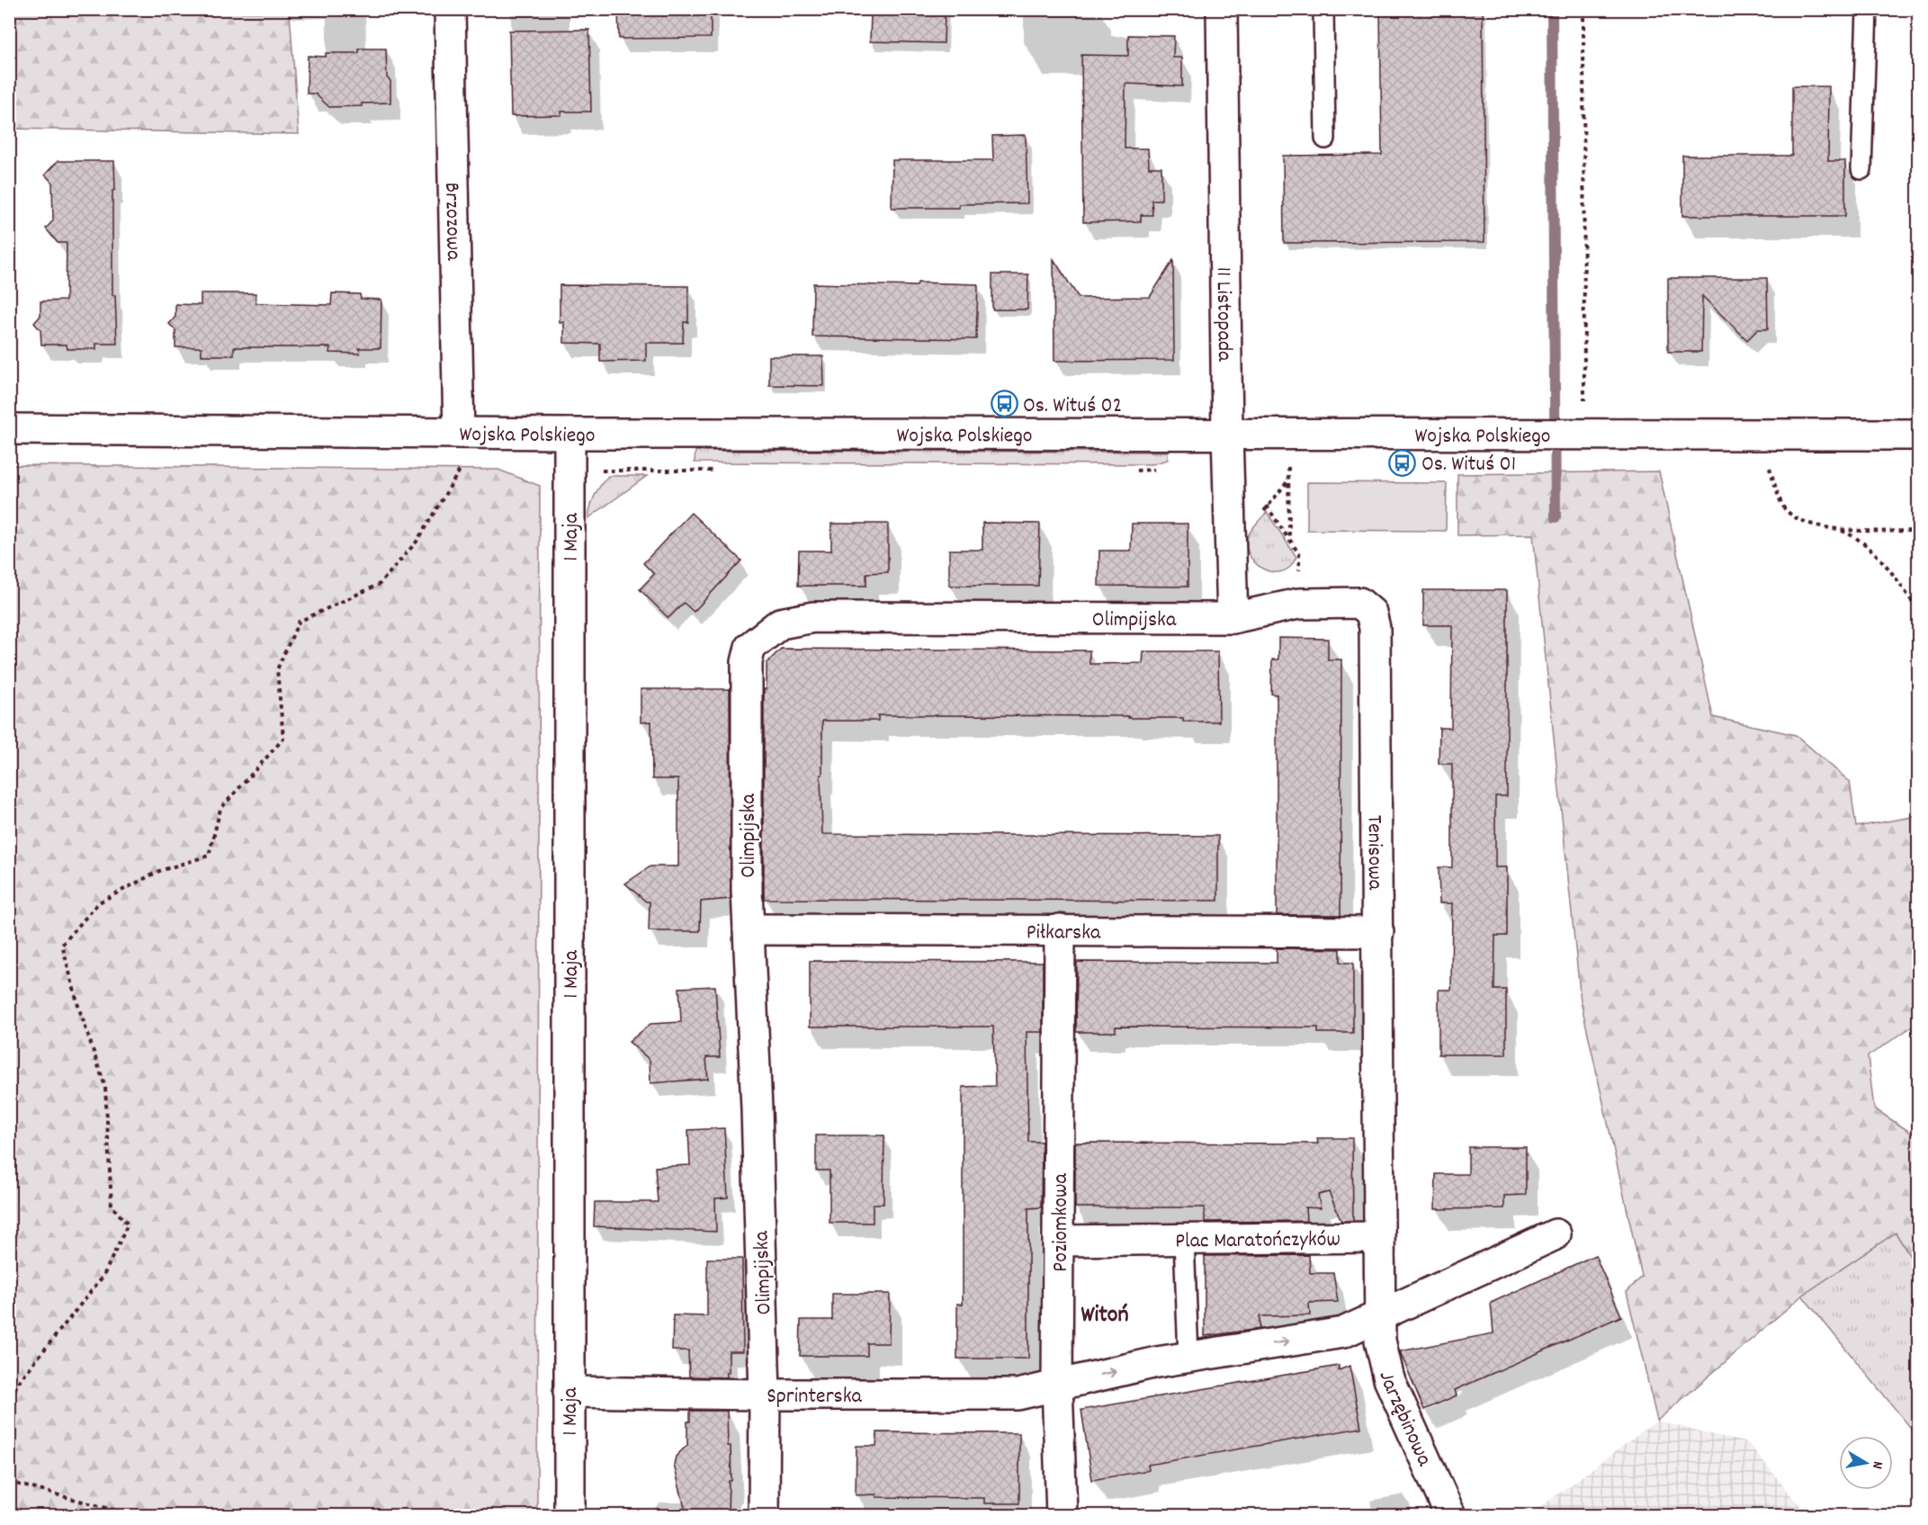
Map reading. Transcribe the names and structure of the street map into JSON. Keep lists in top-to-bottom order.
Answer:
{
  "streets": {
    "street": [
      "Brzozowa",
      "11 Listopada",
      "Wojska Polskiego",
      "1 Maja",
      "Olimpijska",
      "Tenisowa",
      "Piłkarska",
      "Poziomkowa",
      "Plac Maratończyków",
      "Sprinterska",
      "Jarzębinowa"
    ]
  },
  "crossings": [
    ["Brzozowa", "Wojska Polskiego"],
    ["11 Listopada", "Wojska Polskiego"],
    ["11 Listopada", "Olimpijska"],
    ["11 Listopada", "Tenisowa"],
    ["Wojska Polskiego", "1 Maja"],
    ["1 Maja", "Sprinterska"],
    ["Olimpijska", "Tenisowa"],
    ["Olimpijska", "Piłkarska"],
    ["Olimpijska", "Sprinterska"],
    ["Tenisowa", "Piłkarska"],
    ["Tenisowa", "Plac Maratończyków"],
    ["Piłkarska", "Poziomkowa"],
    ["Poziomkowa", "Plac Maratończyków"],
    ["Poziomkowa", "Sprinterska"]
  ],
  "districts": ["Witoń"],
  "places": {
    "bus stop": ["Os. Wituś 02", "Os. Wituś 01"]
  },
  "north": "right"
}
